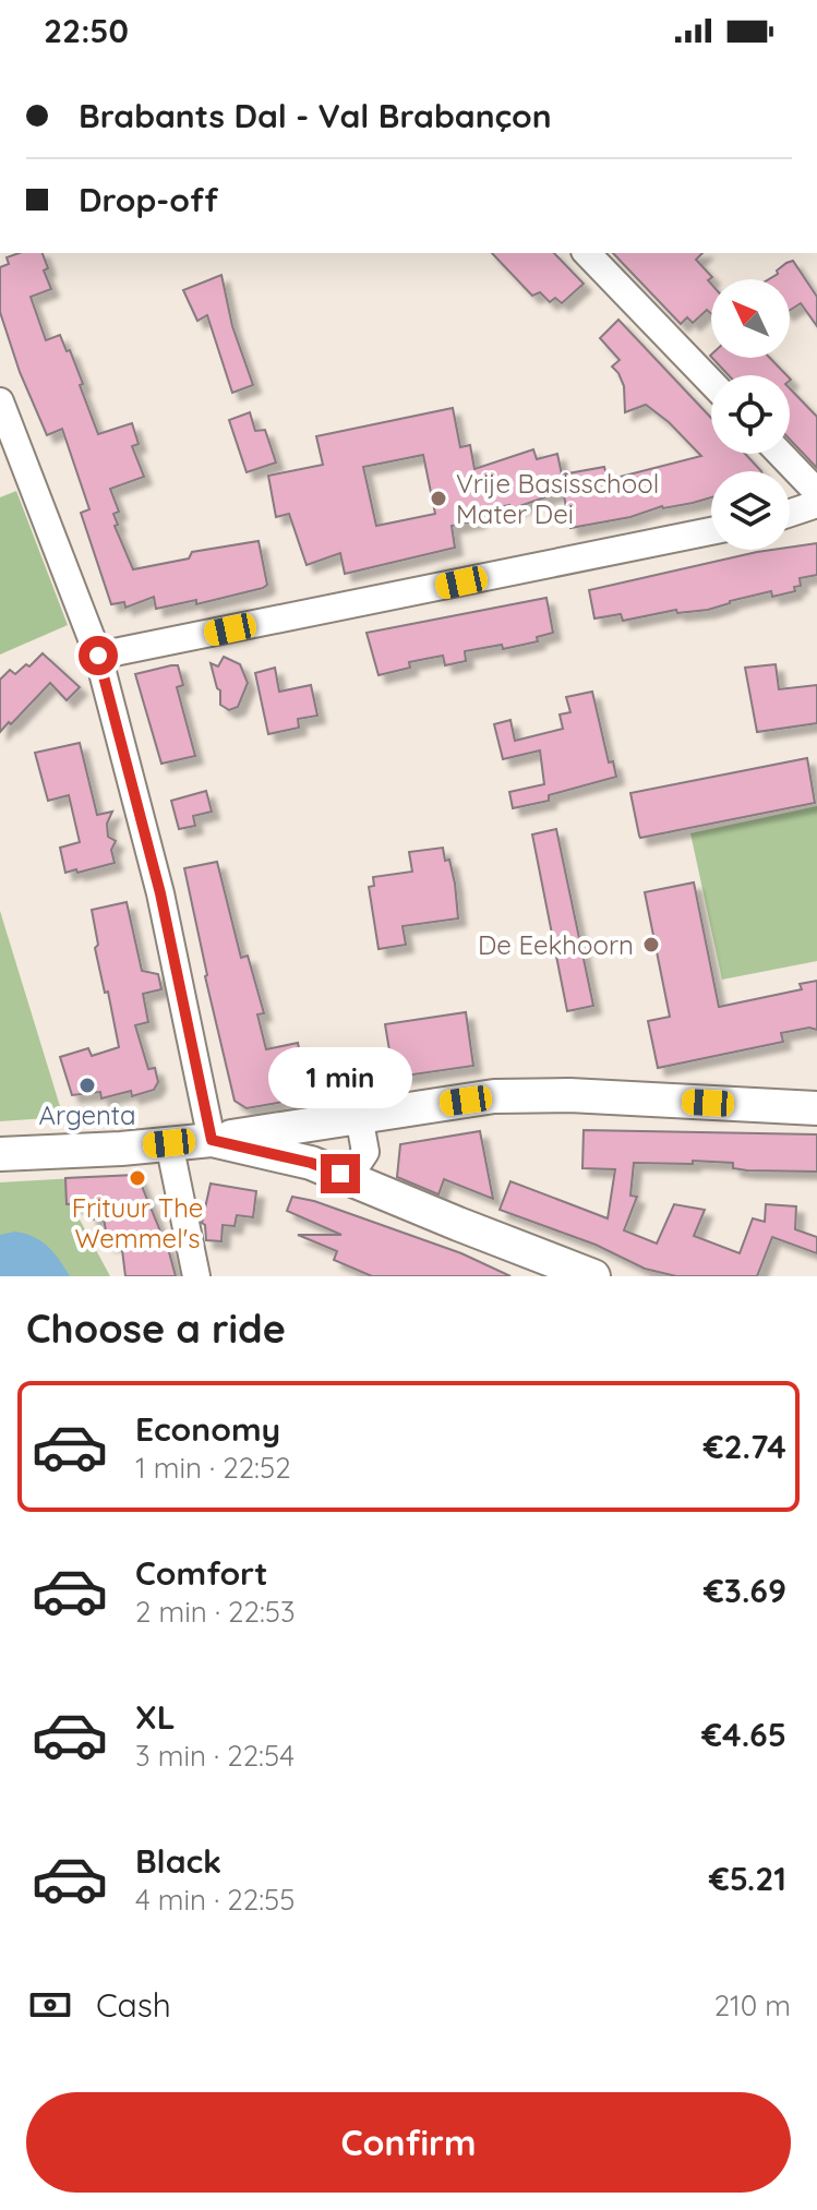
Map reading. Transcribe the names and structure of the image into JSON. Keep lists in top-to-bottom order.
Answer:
{
  "places": [
    "Vrije Basisschool Mater Dei",
    "De Eekhoorn",
    "Argenta",
    "Frituur The Wemmel's"
  ],
  "north": "top left",
  "page": {
    "status": "22:50",
    "banner": ["Brabants Dal - Val Brabançon", "Drop-off"],
    "bubble": "1 min",
    "heading": "Choose a ride",
    "list": [
      {
        "name": "Economy",
        "note": "1 min · 22:52",
        "value": "€2.74"
      },
      {
        "name": "Comfort",
        "note": "2 min · 22:53",
        "value": "€3.69"
      },
      {
        "name": "XL",
        "note": "3 min · 22:54",
        "value": "€4.65"
      },
      {
        "name": "Black",
        "note": "4 min · 22:55",
        "value": "€5.21"
      }
    ],
    "pay": ["Cash", "210 m"],
    "buttons": "Confirm"
  }
}
